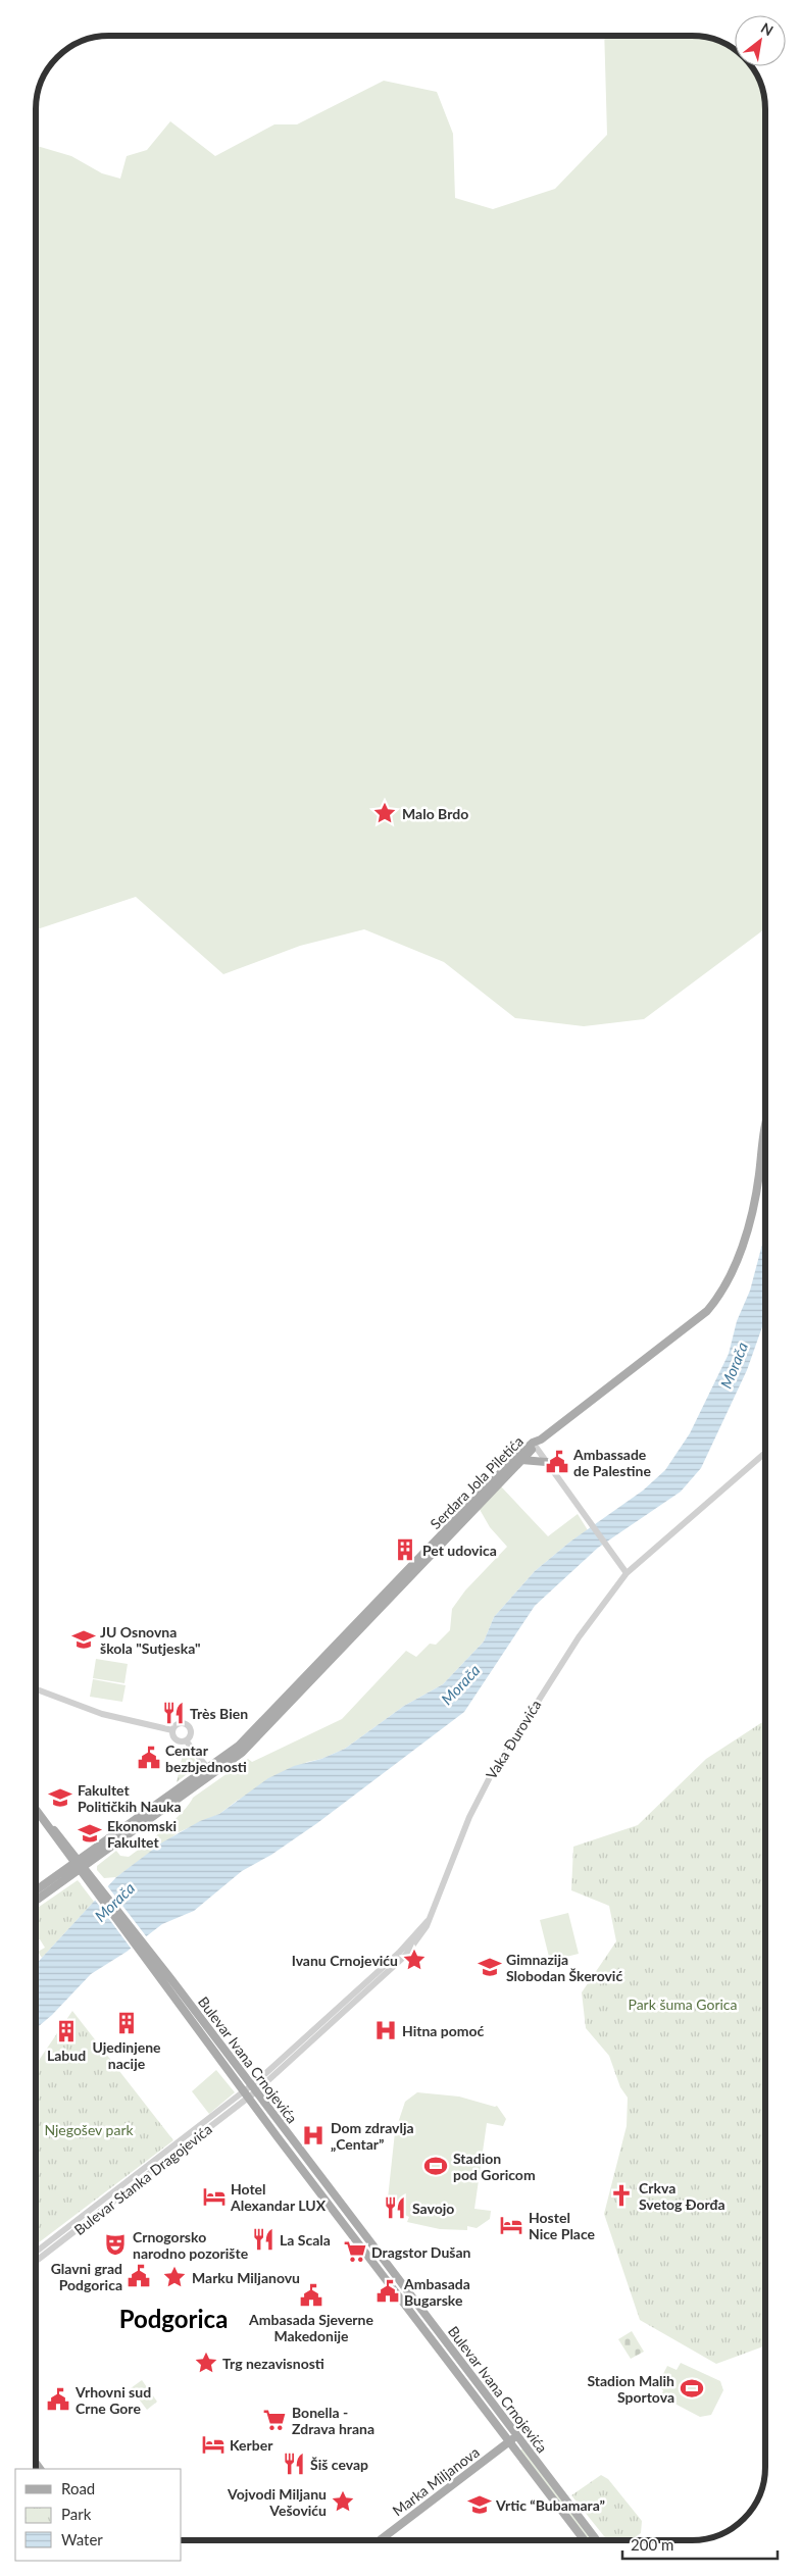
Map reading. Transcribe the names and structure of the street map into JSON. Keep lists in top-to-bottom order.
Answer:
{
  "streets": {
    "main road": ["Serdara Jola Piletića", "Bulevar Ivana Crnojevića", "Marka Miljanova"],
    "street": ["Vaka Đurovića", "Bulevar Stanka Dragojevića"]
  },
  "crossings": [
    ["Serdara Jola Piletića", "Bulevar Ivana Crnojevića"],
    ["Vaka Đurovića", "Bulevar Ivana Crnojevića"],
    ["Vaka Đurovića", "Bulevar Stanka Dragojevića"],
    ["Bulevar Ivana Crnojevića", "Bulevar Stanka Dragojevića"],
    ["Bulevar Ivana Crnojevića", "Marka Miljanova"]
  ],
  "districts": ["Podgorica"],
  "water": ["Morača"],
  "parks": ["Park šuma Gorica", "Njegošev park"],
  "places": {
    "place": [
      "Malo Brdo",
      "Ivanu Crnojeviću",
      "Marku Miljanovu",
      "Trg nezavisnosti",
      "Vojvodi Miljanu Vešoviću"
    ],
    "public building": [
      "Ambassade de Palestine",
      "Centar bezbjednosti",
      "Glavni grad Podgorica",
      "Ambasada Bugarske",
      "Ambasada Sjeverne Makedonije",
      "Vrhovni sud Crne Gore"
    ],
    "building": ["Pet udovica", "Ujedinjene nacije", "Labud"],
    "school or university": [
      "JU Osnovna škola \"Sutjeska\"",
      "Fakultet Političkih Nauka",
      "Ekonomski Fakultet",
      "Gimnazija Slobodan Škerović",
      "Vrtic “Bubamara”"
    ],
    "restaurant": [
      "Très Bien",
      "Savojo",
      "La Scala",
      "Šiš cevap"
    ],
    "hospital": ["Hitna pomoć", "Dom zdravlja „Centar”"],
    "sports": ["Stadion pod Goricom", "Stadion Malih Sportova"],
    "church": ["Crkva Svetog Đorđa"],
    "hotel": ["Hotel Alexandar LUX", "Hostel Nice Place", "Kerber"],
    "theatre": ["Crnogorsko narodno pozorište"],
    "supermarket": ["Dragstor Dušan", "Bonella - Zdrava hrana"]
  },
  "legend": ["Road", "Park", "Water"],
  "scale_bar": "200 m",
  "north": "top right"
}
